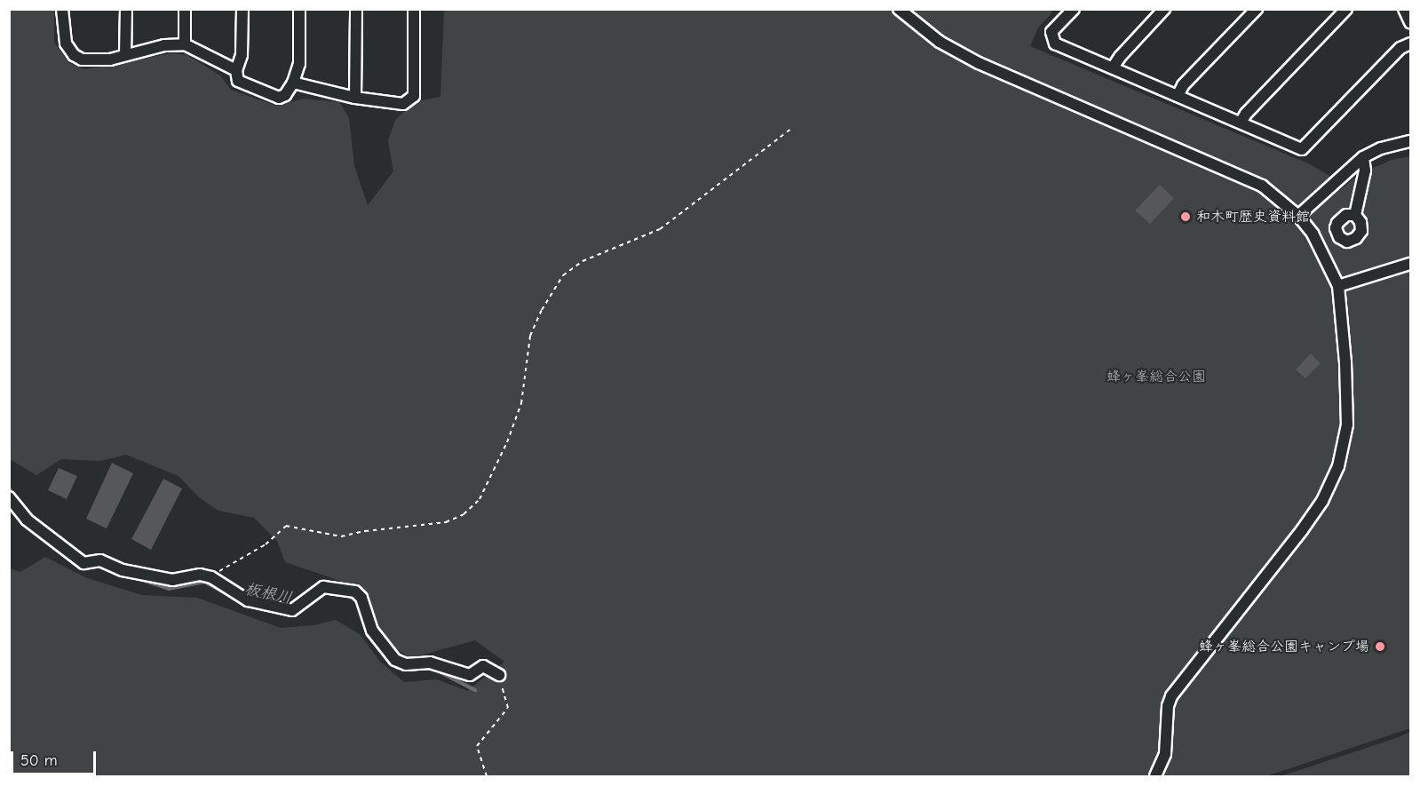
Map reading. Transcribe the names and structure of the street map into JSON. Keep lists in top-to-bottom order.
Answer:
{
  "water": ["板根川"],
  "parks": ["蜂ヶ峯総合公園"],
  "places": ["和木町歴史資料館", "蜂ヶ峯総合公園キャンプ場"],
  "scale_bar": "50 m"
}
